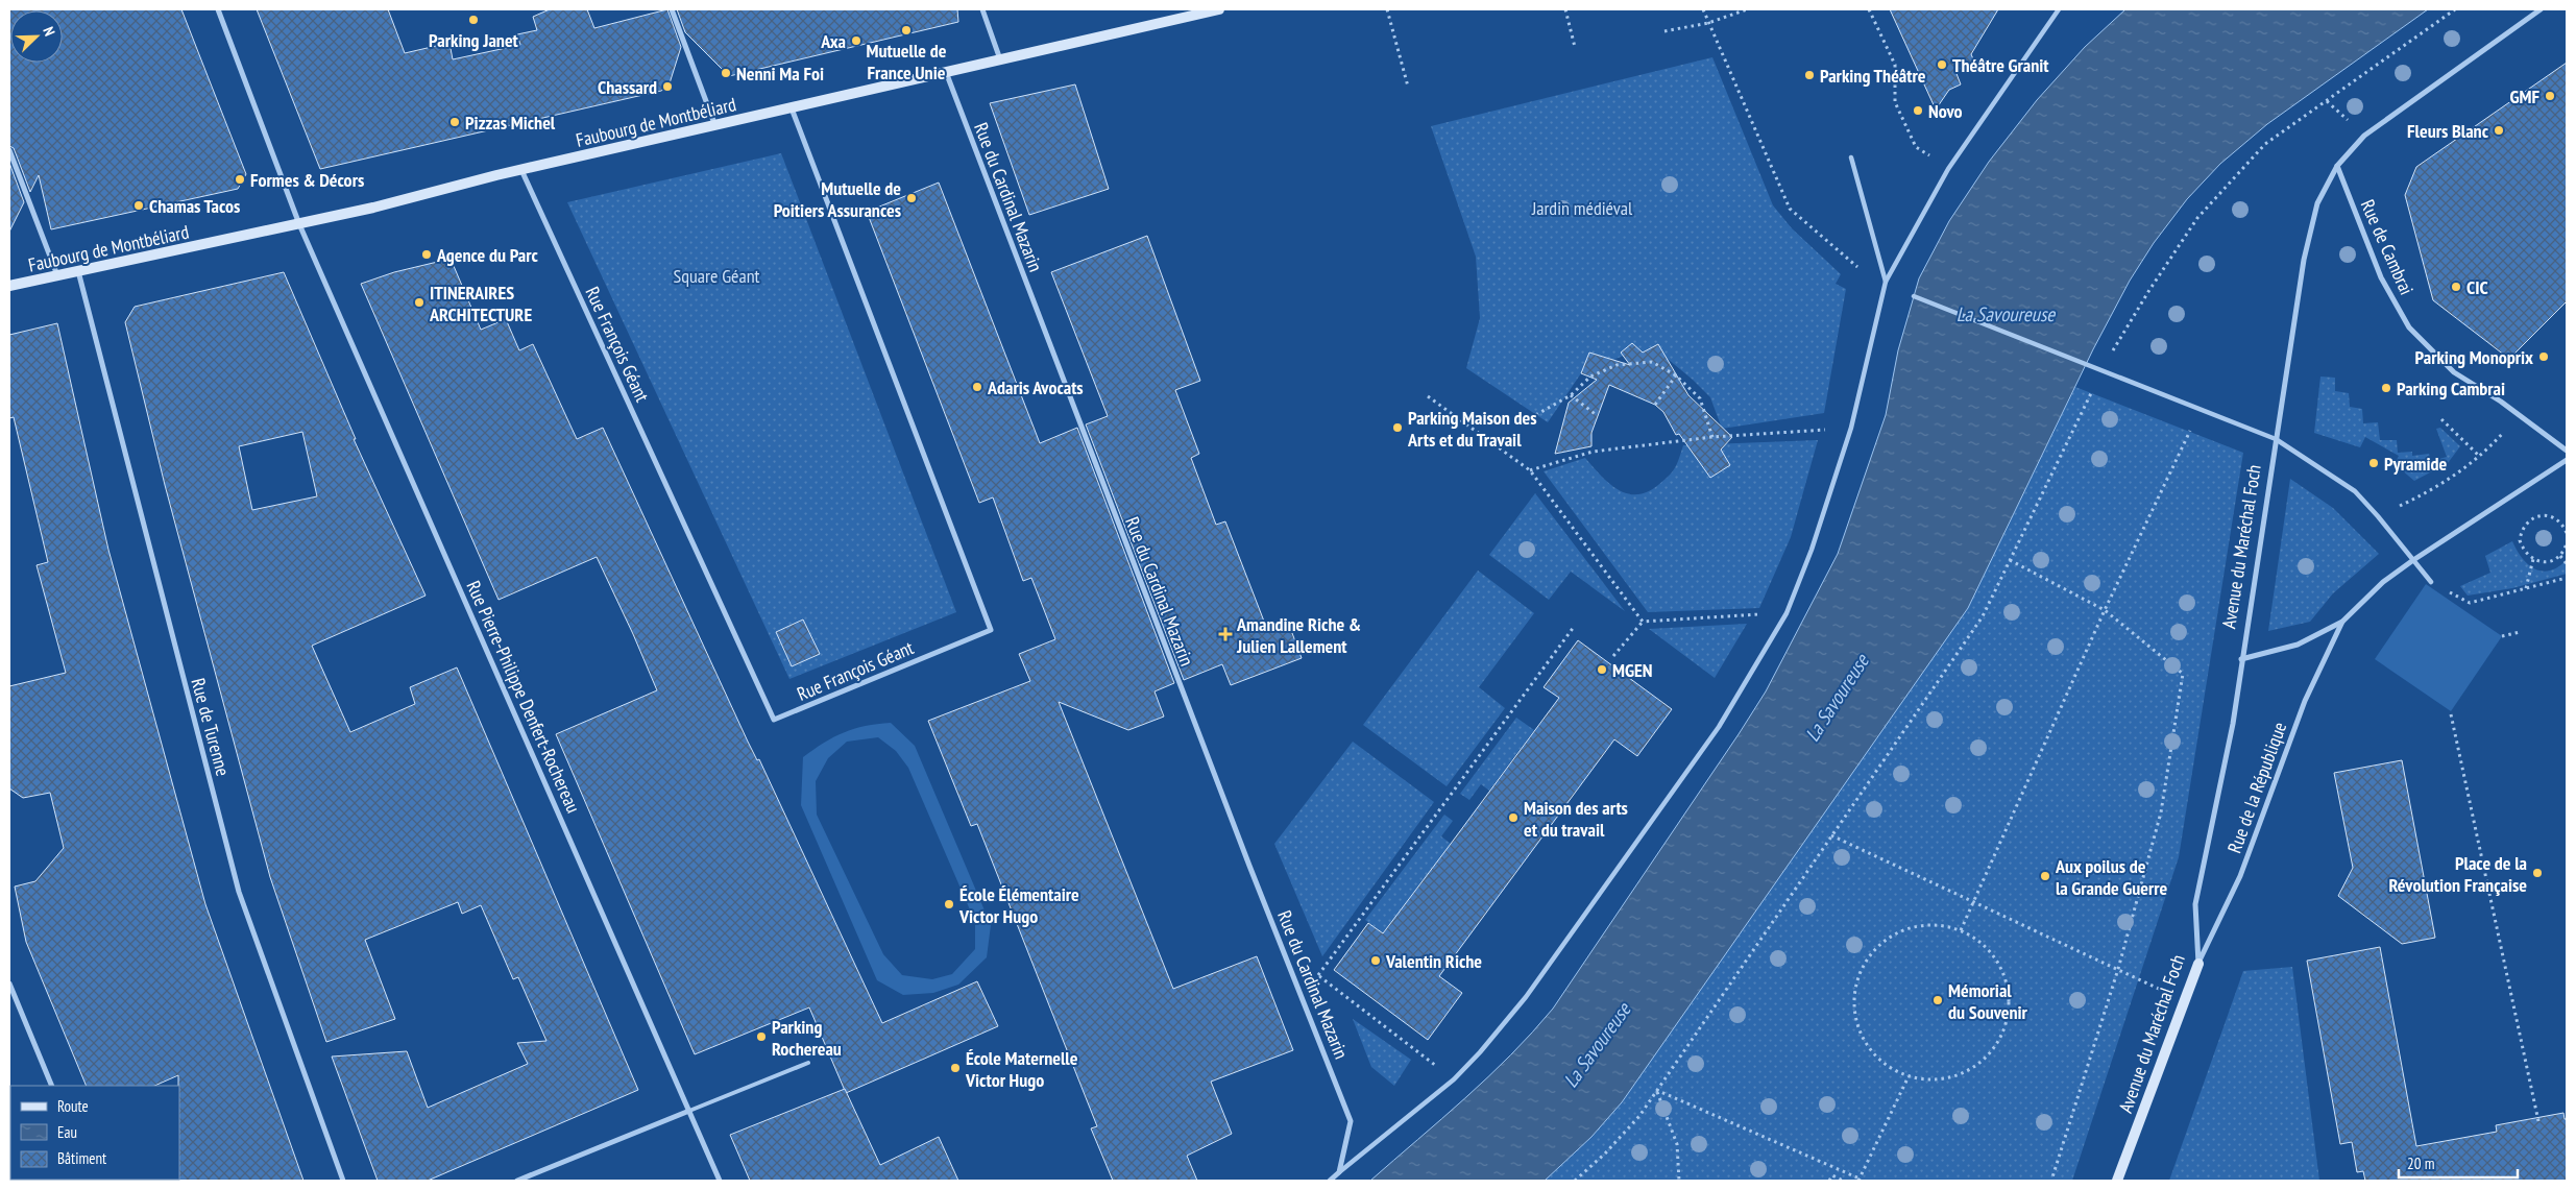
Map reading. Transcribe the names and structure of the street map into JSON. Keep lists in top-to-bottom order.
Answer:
{
  "streets": {
    "main road": ["Faubourg de Montbéliard", "Avenue du Maréchal Foch"],
    "street": [
      "Rue du Cardinal Mazarin",
      "Rue de Cambrai",
      "Rue François Géant",
      "Rue Pierre-Philippe Denfert-Rochereau",
      "Rue de Turenne",
      "Rue de la République"
    ]
  },
  "crossings": [
    ["Faubourg de Montbéliard", "Rue du Cardinal Mazarin"],
    ["Faubourg de Montbéliard", "Rue François Géant"],
    ["Faubourg de Montbéliard", "Rue Pierre-Philippe Denfert-Rochereau"],
    ["Faubourg de Montbéliard", "Rue de Turenne"],
    ["Rue de Cambrai", "Avenue du Maréchal Foch"],
    ["Avenue du Maréchal Foch", "Rue de la République"]
  ],
  "water": ["La Savoureuse"],
  "parks": ["Jardin médiéval", "Square Géant"],
  "places": {
    "other": [
      "Parking Janet",
      "Mutuelle de France Unie",
      "Axa",
      "Théâtre Granit",
      "Nenni Ma Foi",
      "Parking Théâtre",
      "Chassard",
      "GMF",
      "Novo",
      "Pizzas Michel",
      "Fleurs Blanc",
      "Formes & Décors",
      "Mutuelle de Poitiers Assurances",
      "Chamas Tacos",
      "Agence du Parc",
      "CIC",
      "ITINERAIRES ARCHITECTURE",
      "Parking Monoprix",
      "Adaris Avocats",
      "Parking Cambrai",
      "Parking Maison des Arts et du Travail",
      "Pyramide",
      "MGEN",
      "Maison des arts et du travail",
      "Place de la Révolution Française",
      "Aux poilus de la Grande Guerre",
      "École Élémentaire Victor Hugo",
      "Valentin Riche",
      "Mémorial du Souvenir",
      "Parking Rochereau",
      "École Maternelle Victor Hugo"
    ],
    "health": ["Amandine Riche & Julien Lallement"]
  },
  "legend": ["Route", "Eau", "Bâtiment"],
  "scale_bar": "20 m",
  "north": "top right"
}
